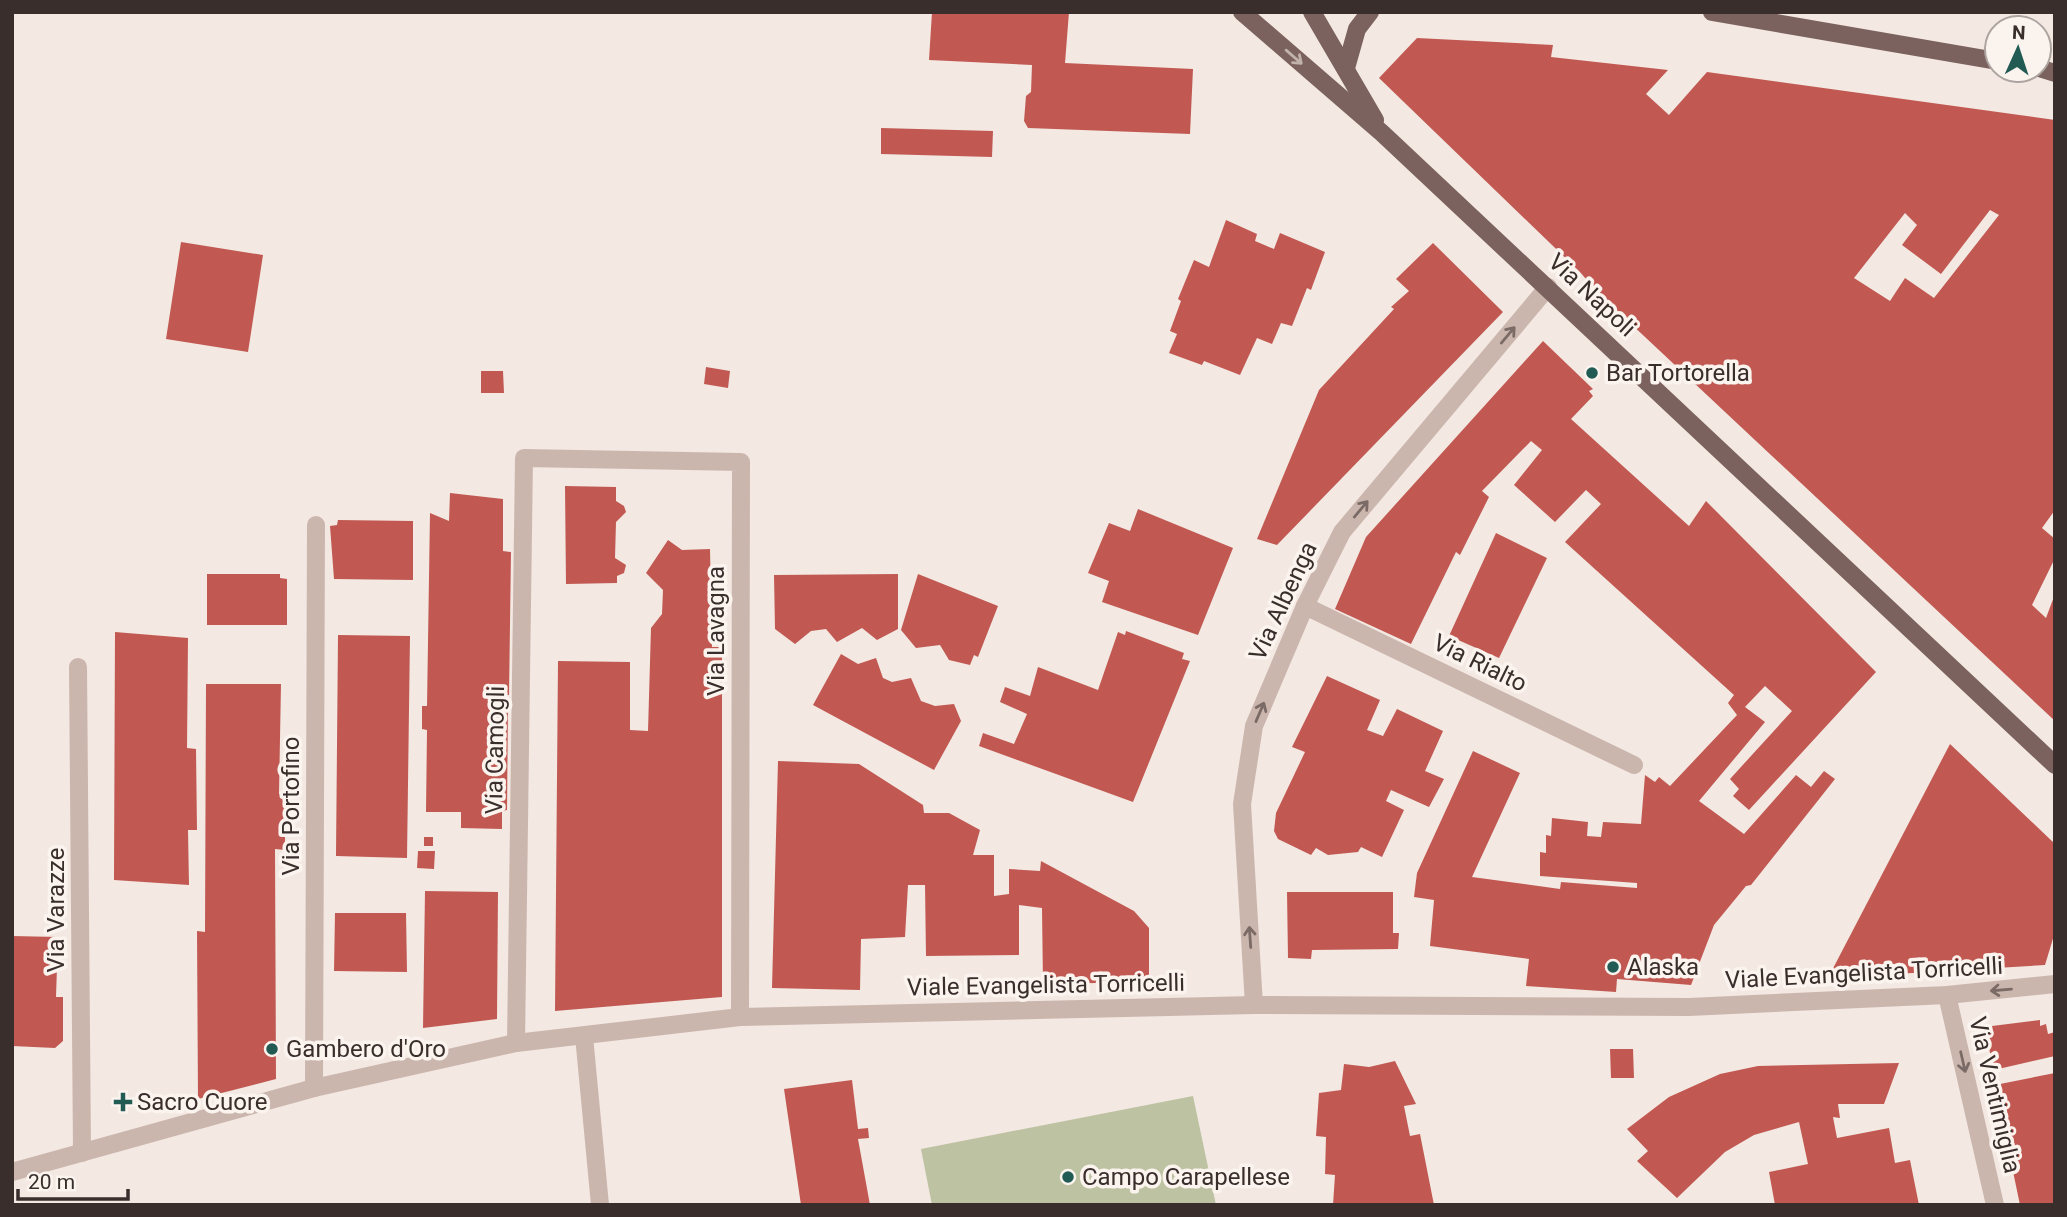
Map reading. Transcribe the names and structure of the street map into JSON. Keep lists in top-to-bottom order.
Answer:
{
  "streets": {
    "main road": ["Via Napoli"],
    "street": [
      "Via Albenga",
      "Via Lavagna",
      "Via Rialto",
      "Via Camogli",
      "Via Portofino",
      "Via Varazze",
      "Viale Evangelista Torricelli",
      "Via Ventimiglia"
    ]
  },
  "crossings": [
    ["Via Napoli", "Via Albenga"],
    ["Via Albenga", "Via Rialto"],
    ["Via Albenga", "Viale Evangelista Torricelli"],
    ["Via Lavagna", "Via Camogli"],
    ["Via Lavagna", "Viale Evangelista Torricelli"],
    ["Via Camogli", "Viale Evangelista Torricelli"],
    ["Via Portofino", "Viale Evangelista Torricelli"],
    ["Via Varazze", "Viale Evangelista Torricelli"],
    ["Viale Evangelista Torricelli", "Via Ventimiglia"]
  ],
  "one_way": ["Via Albenga", "Via Ventimiglia"],
  "places": {
    "other": [
      "Bar Tortorella",
      "Alaska",
      "Gambero d'Oro",
      "Campo Carapellese"
    ],
    "health": ["Sacro Cuore"]
  },
  "scale_bar": "20 m",
  "north": "top"
}
